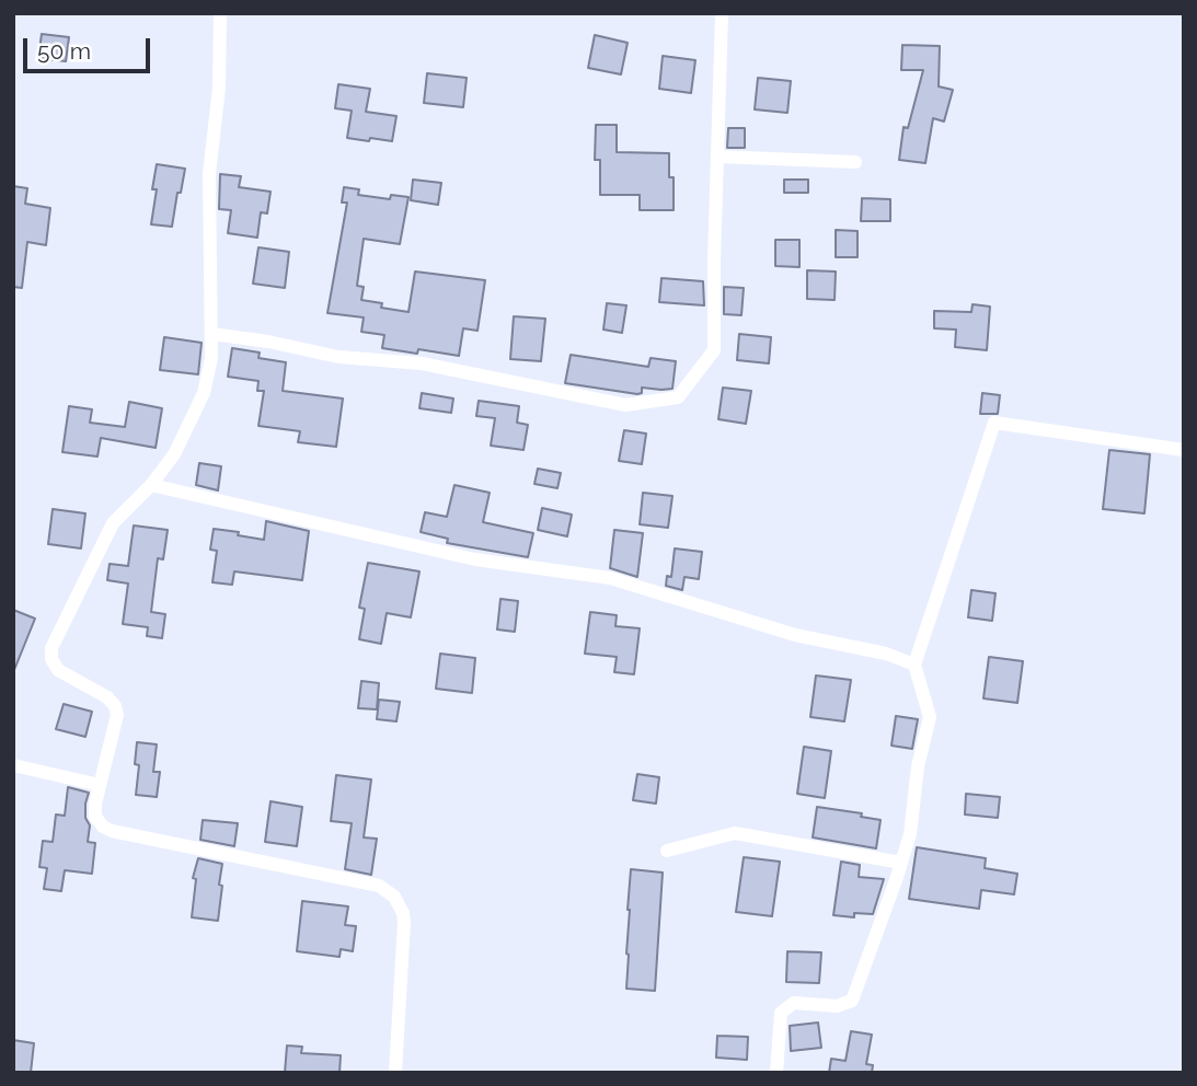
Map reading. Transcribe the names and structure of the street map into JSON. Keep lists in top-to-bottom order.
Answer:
{
  "scale_bar": "50 m"
}
